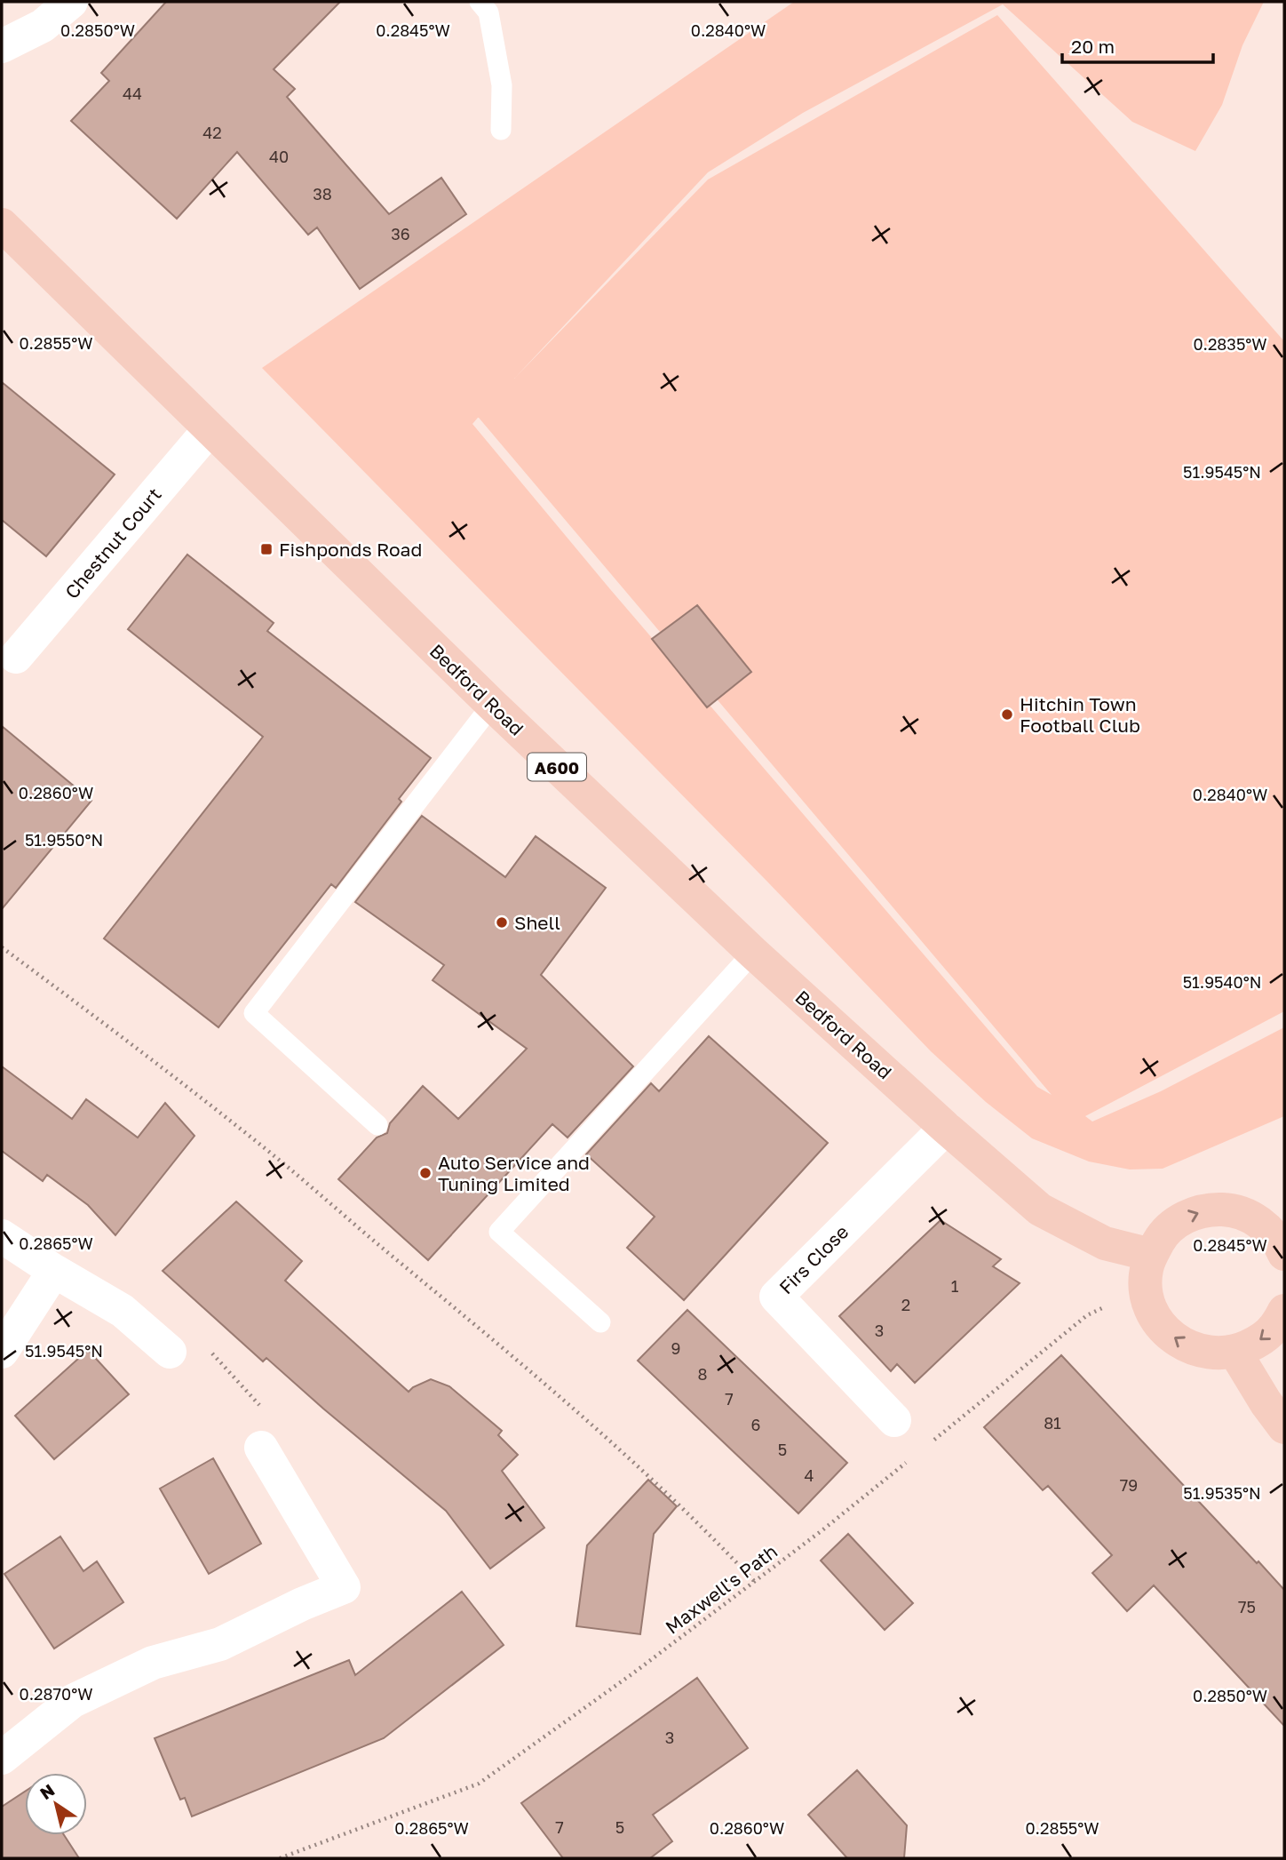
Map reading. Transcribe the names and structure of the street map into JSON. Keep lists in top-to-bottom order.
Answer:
{
  "streets": {
    "main road": ["Bedford Road", "A600"],
    "street": ["Chestnut Court", "Firs Close"],
    "path": ["Maxwell's Path"]
  },
  "crossings": [
    ["Chestnut Court", "Bedford Road"],
    ["Bedford Road", "Firs Close"]
  ],
  "places": {
    "transit": ["Fishponds Road"],
    "other": ["Hitchin Town Football Club", "Shell", "Auto Service and Tuning Limited"]
  },
  "house_numbers": [
    "44",
    "42",
    "40",
    "38",
    "36",
    "1",
    "2",
    "3",
    "9",
    "8",
    "7",
    "81",
    "6",
    "5",
    "4",
    "79",
    "75",
    "3",
    "7",
    "5"
  ],
  "scale_bar": "20 m",
  "north": "top left",
  "coordinates": [
    "0.2845°W",
    "0.2840°W",
    "0.2850°W",
    "0.2855°W",
    "0.2835°W",
    "51.9545°N",
    "0.2860°W",
    "51.9550°N",
    "51.9540°N",
    "0.2865°W",
    "51.9535°N",
    "0.2870°W"
  ]
}
